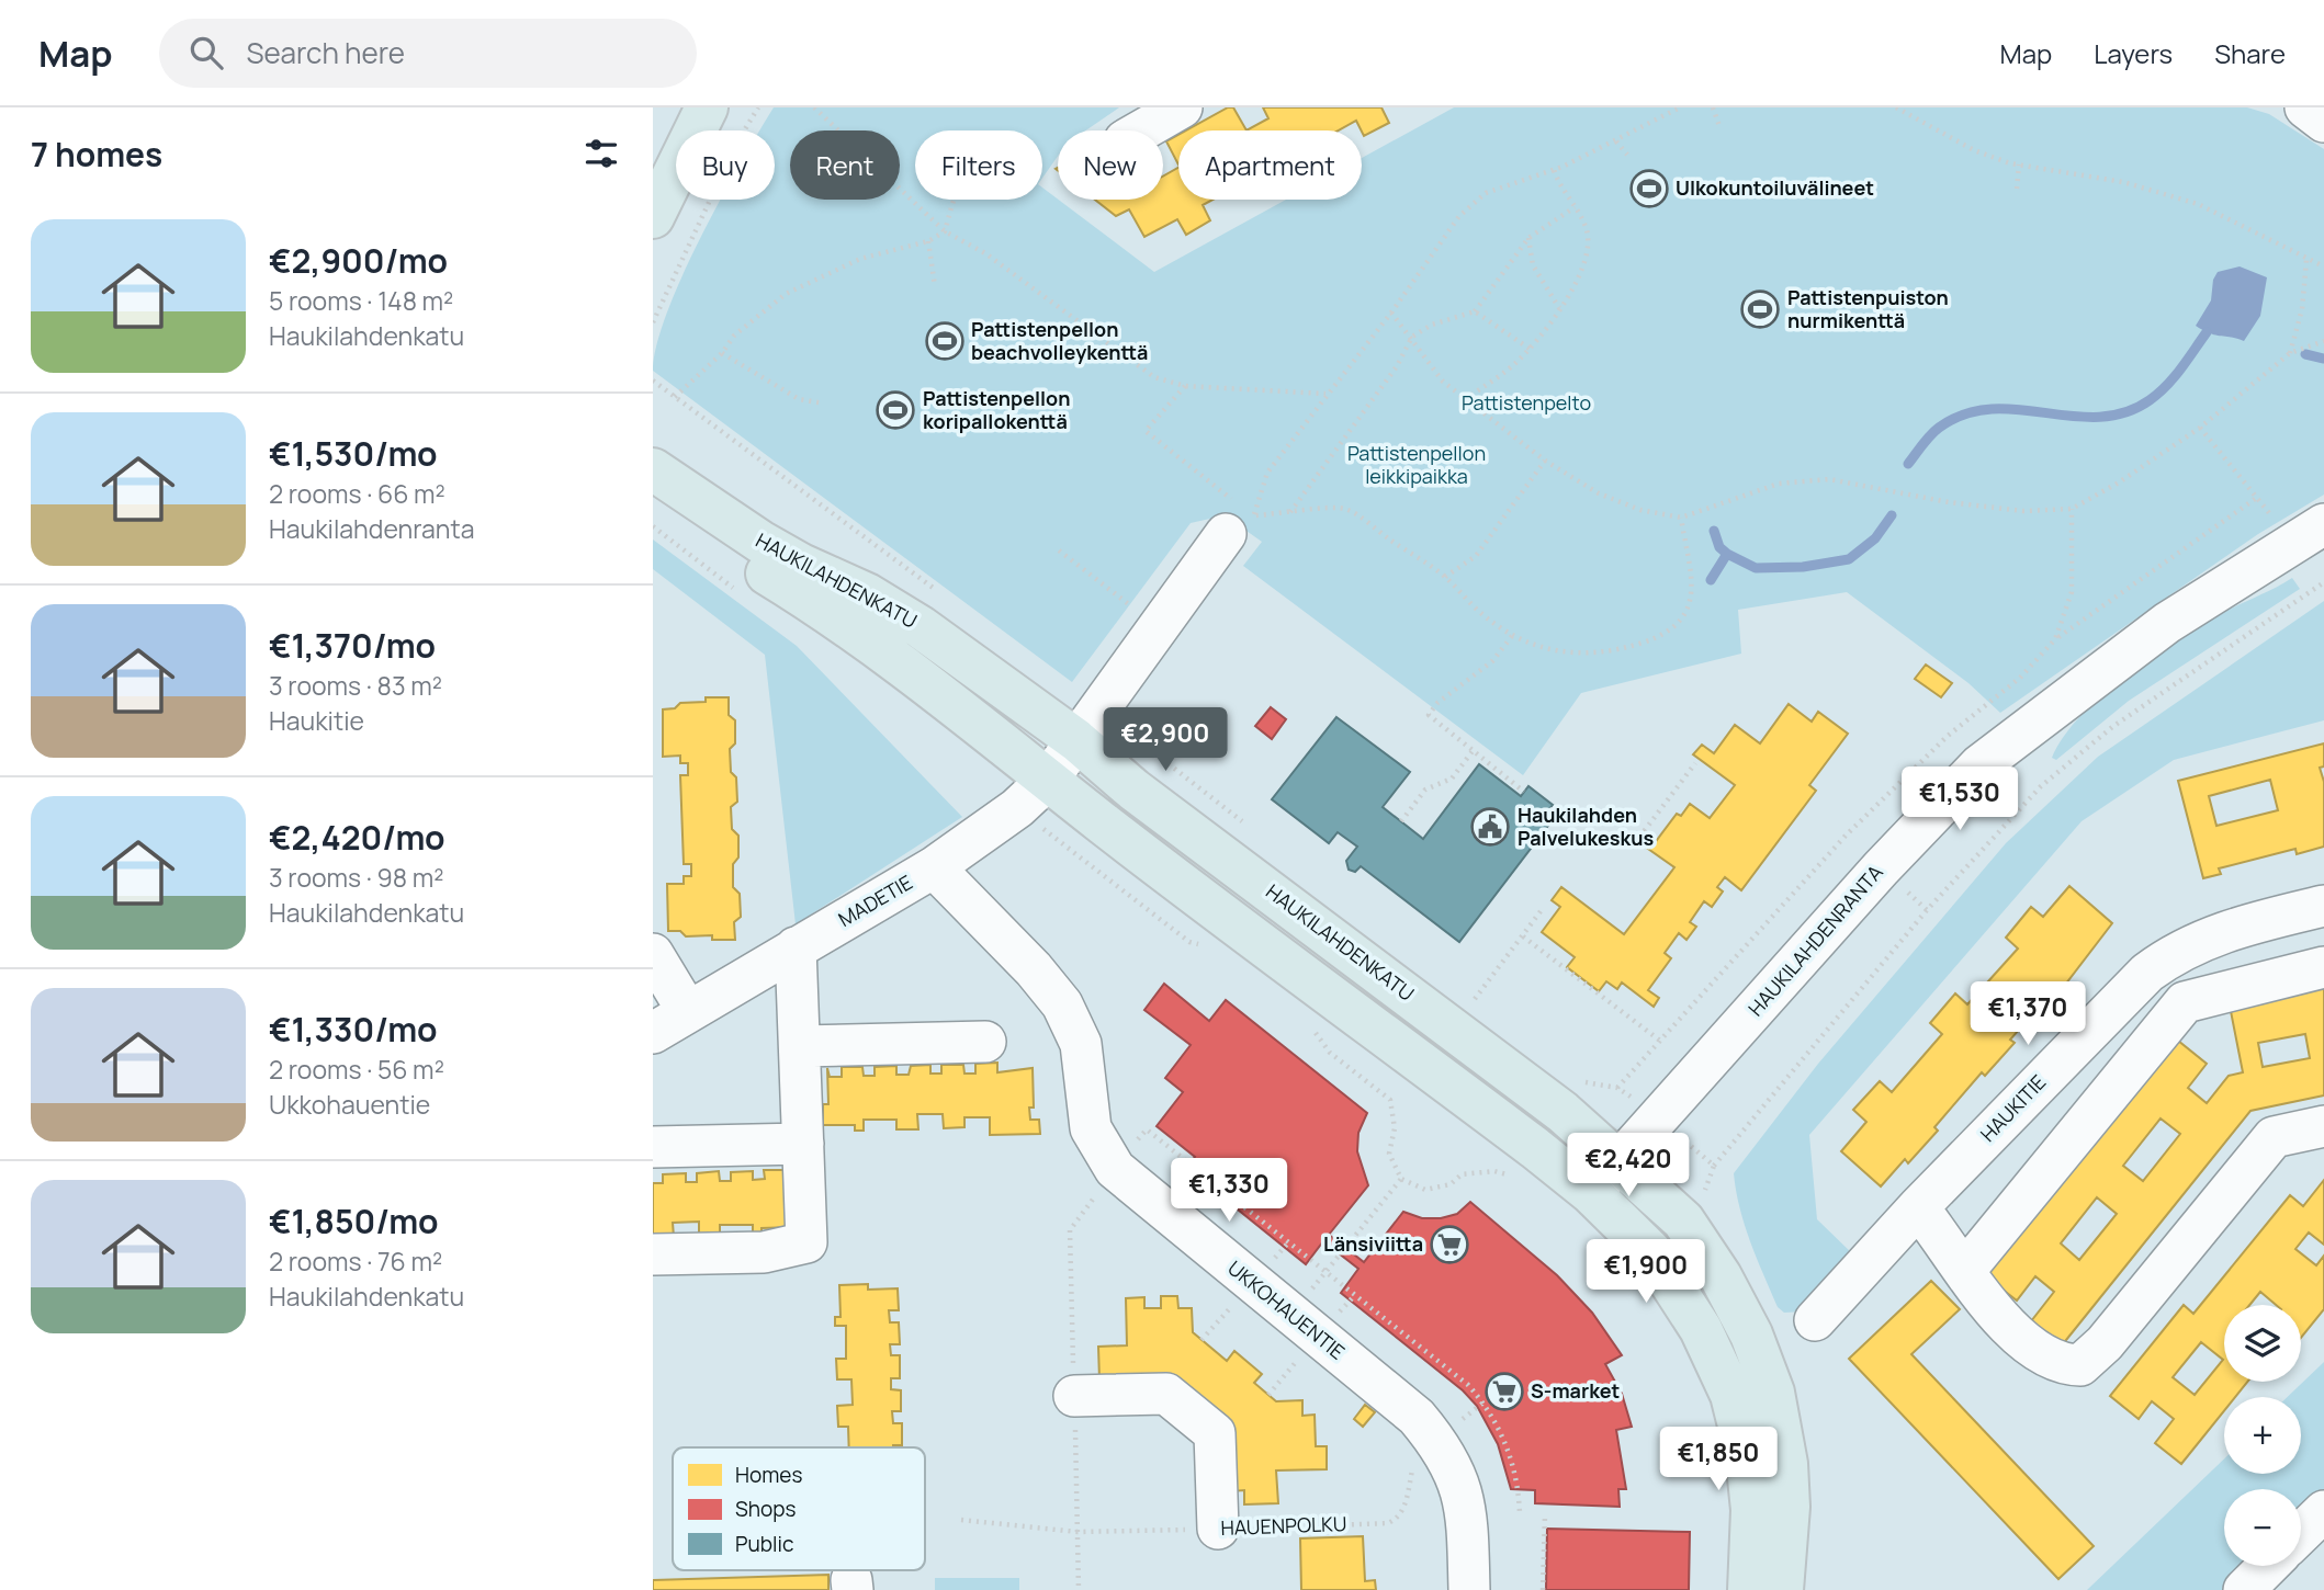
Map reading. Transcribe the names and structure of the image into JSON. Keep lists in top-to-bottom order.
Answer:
{
  "streets": {
    "main road": ["HAUKILAHDENKATU"],
    "street": [
      "MADETIE",
      "HAUKILAHDENRANTA",
      "HAUKITIE",
      "UKKOHAUENTIE"
    ],
    "path": ["HAUENPOLKU"]
  },
  "crossings": [
    ["HAUKILAHDENKATU", "MADETIE"],
    ["HAUKILAHDENKATU", "HAUKILAHDENRANTA"],
    ["MADETIE", "UKKOHAUENTIE"],
    ["UKKOHAUENTIE", "HAUENPOLKU"]
  ],
  "parks": ["Pattistenpelto", "Pattistenpellon leikkipaikka"],
  "places": {
    "sports": [
      "Ulkokuntoiluvälineet",
      "Pattistenpuiston nurmikenttä",
      "Pattistenpellon beachvolleykenttä",
      "Pattistenpellon koripallokenttä"
    ],
    "public building": ["Haukilahden Palvelukeskus"],
    "supermarket": ["Länsiviitta", "S-market"]
  },
  "legend": ["Homes", "Shops", "Public"],
  "page": {
    "header": "Map",
    "search": "Search here",
    "nav": ["Map", "Layers", "Share"],
    "heading": "7 homes",
    "chip": [
      "Buy",
      "Rent",
      "Filters",
      "New",
      "Apartment"
    ],
    "list": [
      {
        "name": "€2,900/mo",
        "note": "5 rooms · 148 m² · Haukilahdenkatu"
      },
      {
        "name": "€1,530/mo",
        "note": "2 rooms · 66 m² · Haukilahdenranta"
      },
      {
        "name": "€1,370/mo",
        "note": "3 rooms · 83 m² · Haukitie"
      },
      {
        "name": "€2,420/mo",
        "note": "3 rooms · 98 m² · Haukilahdenkatu"
      },
      {
        "name": "€1,330/mo",
        "note": "2 rooms · 56 m² · Ukkohauentie"
      },
      {
        "name": "€1,850/mo",
        "note": "2 rooms · 76 m² · Haukilahdenkatu"
      }
    ],
    "price": [
      "€2,900",
      "€1,530",
      "€1,370",
      "€2,420",
      "€1,330",
      "€1,900",
      "€1,850"
    ],
    "map_buttons": ["+", "−"]
  }
}
